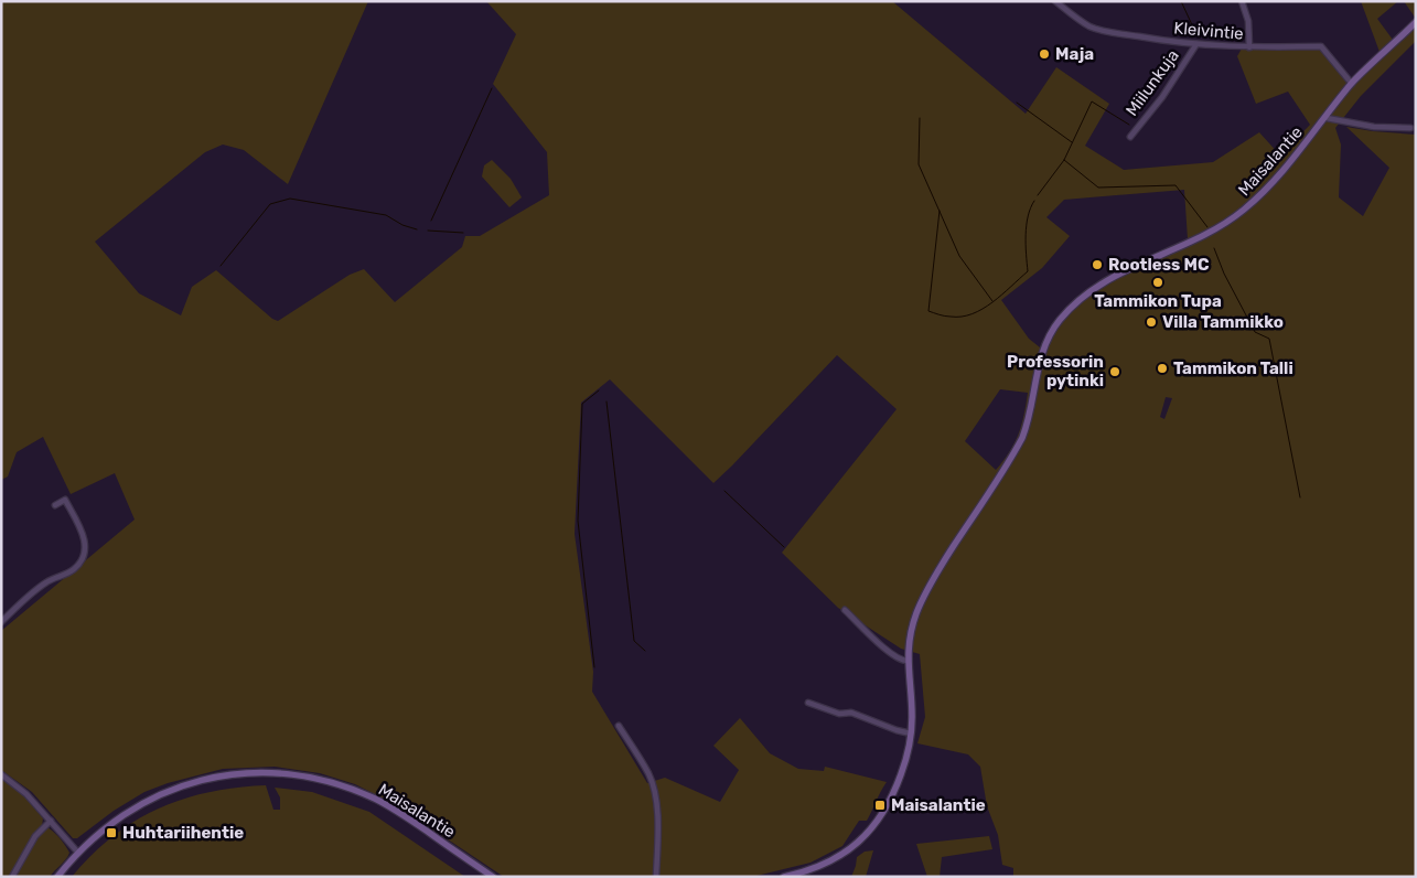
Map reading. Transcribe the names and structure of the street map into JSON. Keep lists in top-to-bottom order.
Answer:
{
  "streets": {
    "main road": ["Maisalantie"],
    "street": ["Kleivintie", "Miilunkuja"]
  },
  "crossings": [
    ["Kleivintie", "Miilunkuja"],
    ["Kleivintie", "Maisalantie"]
  ],
  "places": {
    "other": [
      "Maja",
      "Rootless MC",
      "Tammikon Tupa",
      "Villa Tammikko",
      "Tammikon Talli",
      "Professorin pytinki"
    ],
    "transit": ["Maisalantie", "Huhtariihentie"]
  }
}
